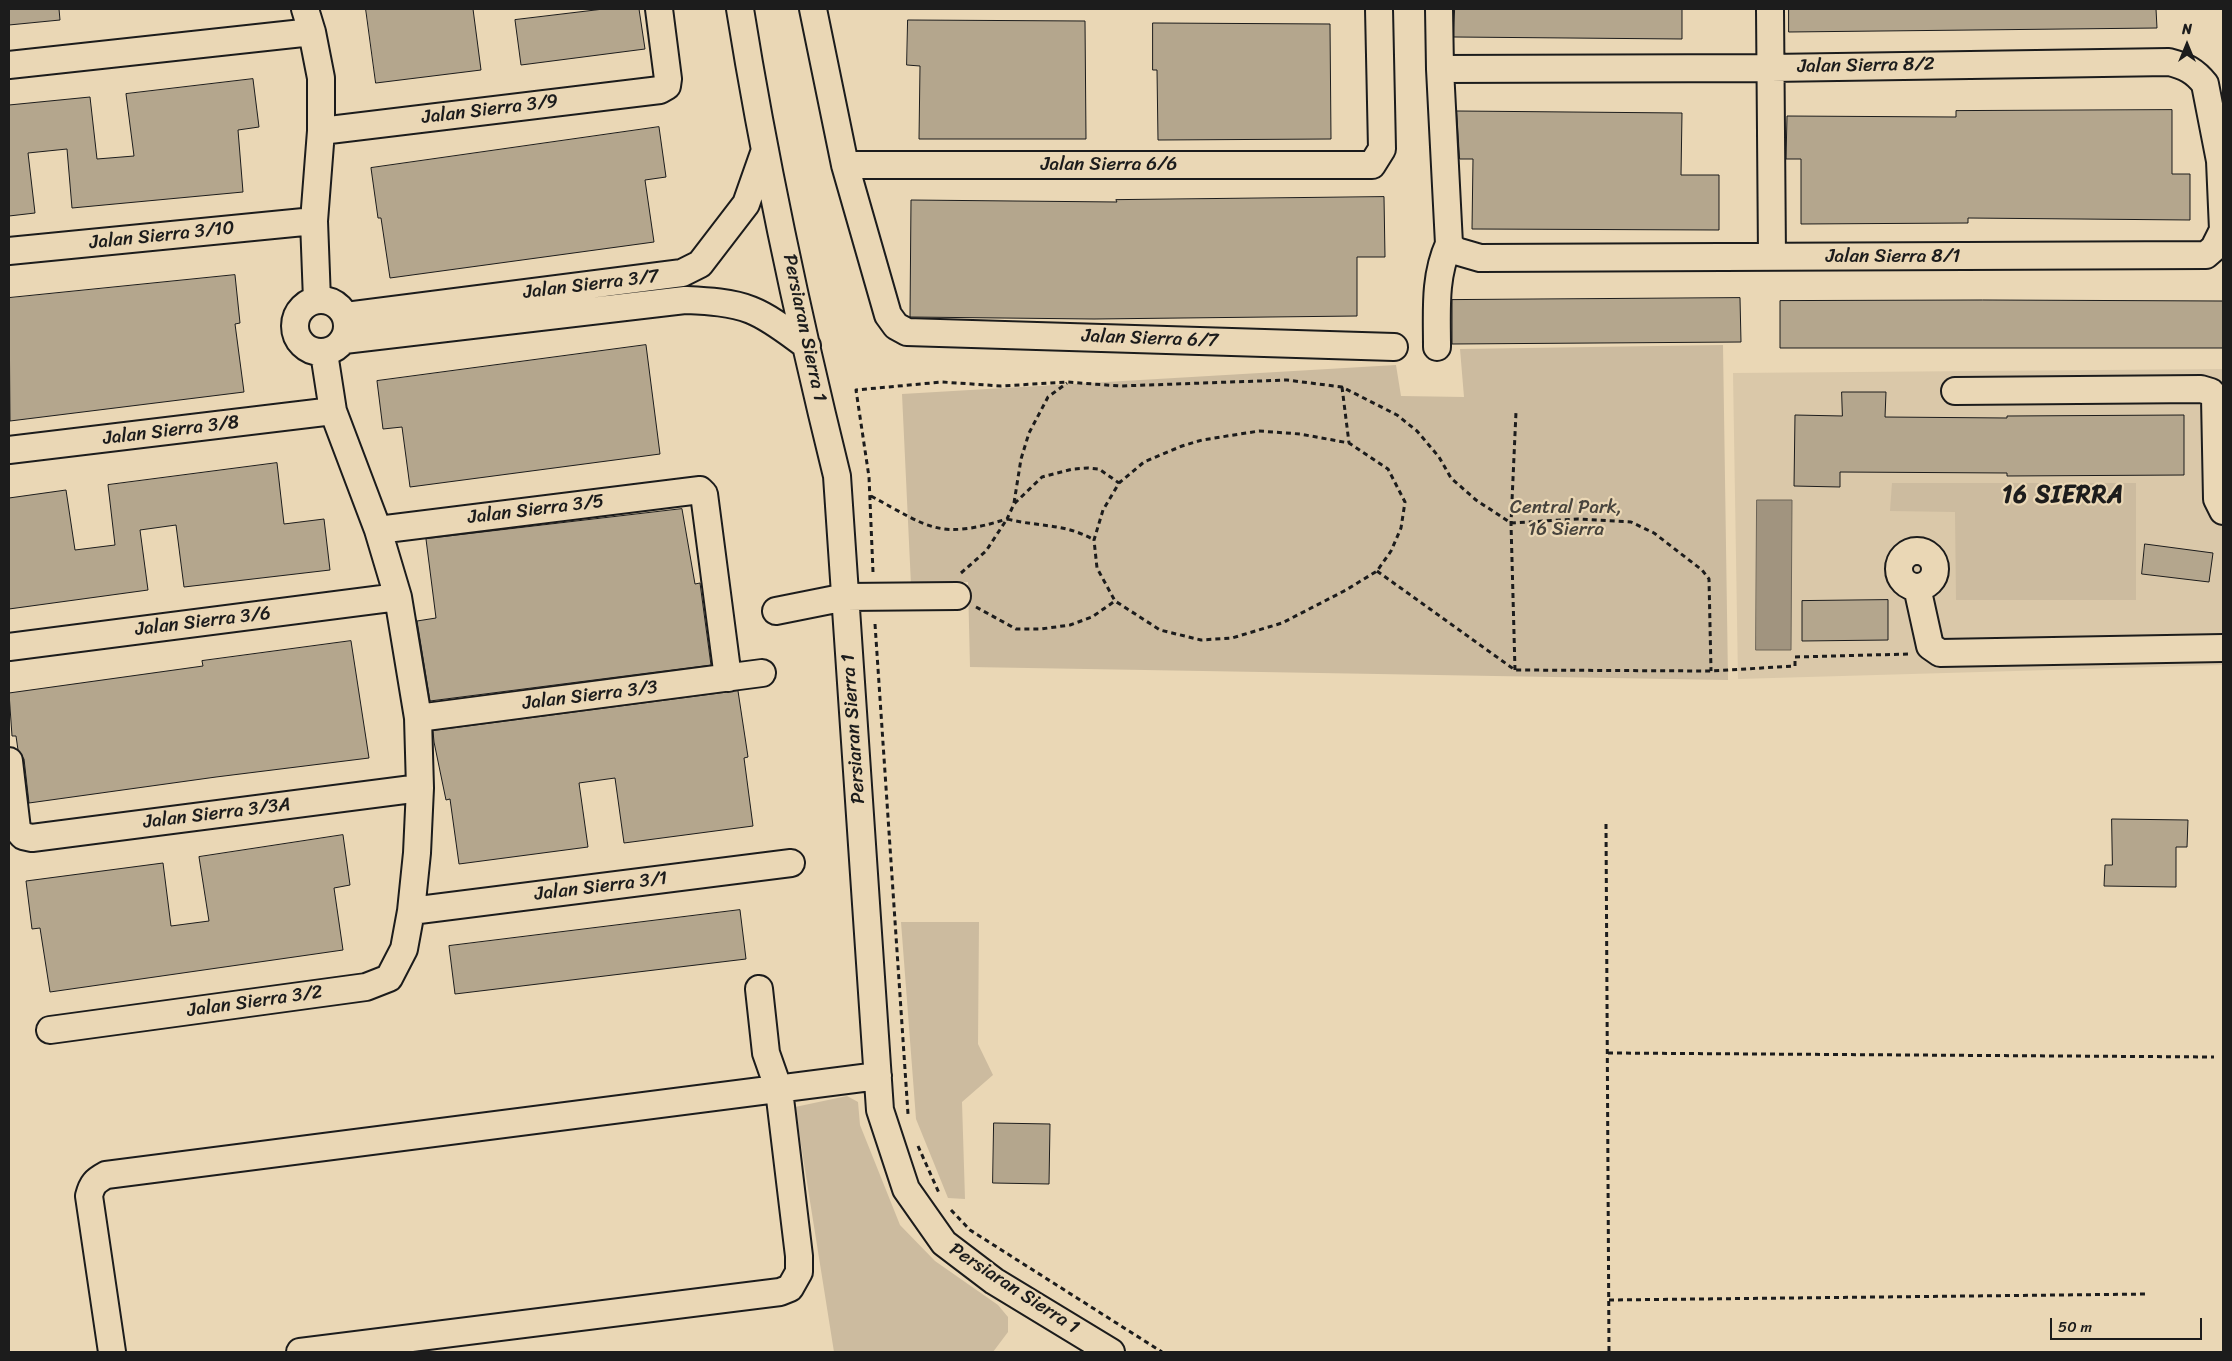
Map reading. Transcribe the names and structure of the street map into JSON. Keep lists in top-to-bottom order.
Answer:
{
  "streets": {
    "street": [
      "Jalan Sierra 8/2",
      "Jalan Sierra 3/9",
      "Jalan Sierra 6/6",
      "Jalan Sierra 3/10",
      "Jalan Sierra 8/1",
      "Jalan Sierra 3/7",
      "Persiaran Sierra 1",
      "Jalan Sierra 6/7",
      "Jalan Sierra 3/8",
      "Jalan Sierra 3/5",
      "Jalan Sierra 3/6",
      "Jalan Sierra 3/3",
      "Jalan Sierra 3/3A",
      "Jalan Sierra 3/1",
      "Jalan Sierra 3/2"
    ]
  },
  "crossings": [
    ["Jalan Sierra 8/2", "Jalan Sierra 8/1"],
    ["Jalan Sierra 6/6", "Jalan Sierra 6/7"],
    ["Jalan Sierra 3/7", "Persiaran Sierra 1"],
    ["Jalan Sierra 3/7", "Jalan Sierra 3/2"],
    ["Jalan Sierra 3/8", "Jalan Sierra 3/2"],
    ["Jalan Sierra 3/5", "Jalan Sierra 3/3"],
    ["Jalan Sierra 3/5", "Jalan Sierra 3/2"],
    ["Jalan Sierra 3/6", "Jalan Sierra 3/2"],
    ["Jalan Sierra 3/3", "Jalan Sierra 3/2"],
    ["Jalan Sierra 3/3A", "Jalan Sierra 3/2"],
    ["Jalan Sierra 3/1", "Jalan Sierra 3/2"]
  ],
  "districts": ["16 SIERRA"],
  "parks": ["Central Park, 16 Sierra"],
  "scale_bar": "50 m",
  "north": "top"
}
